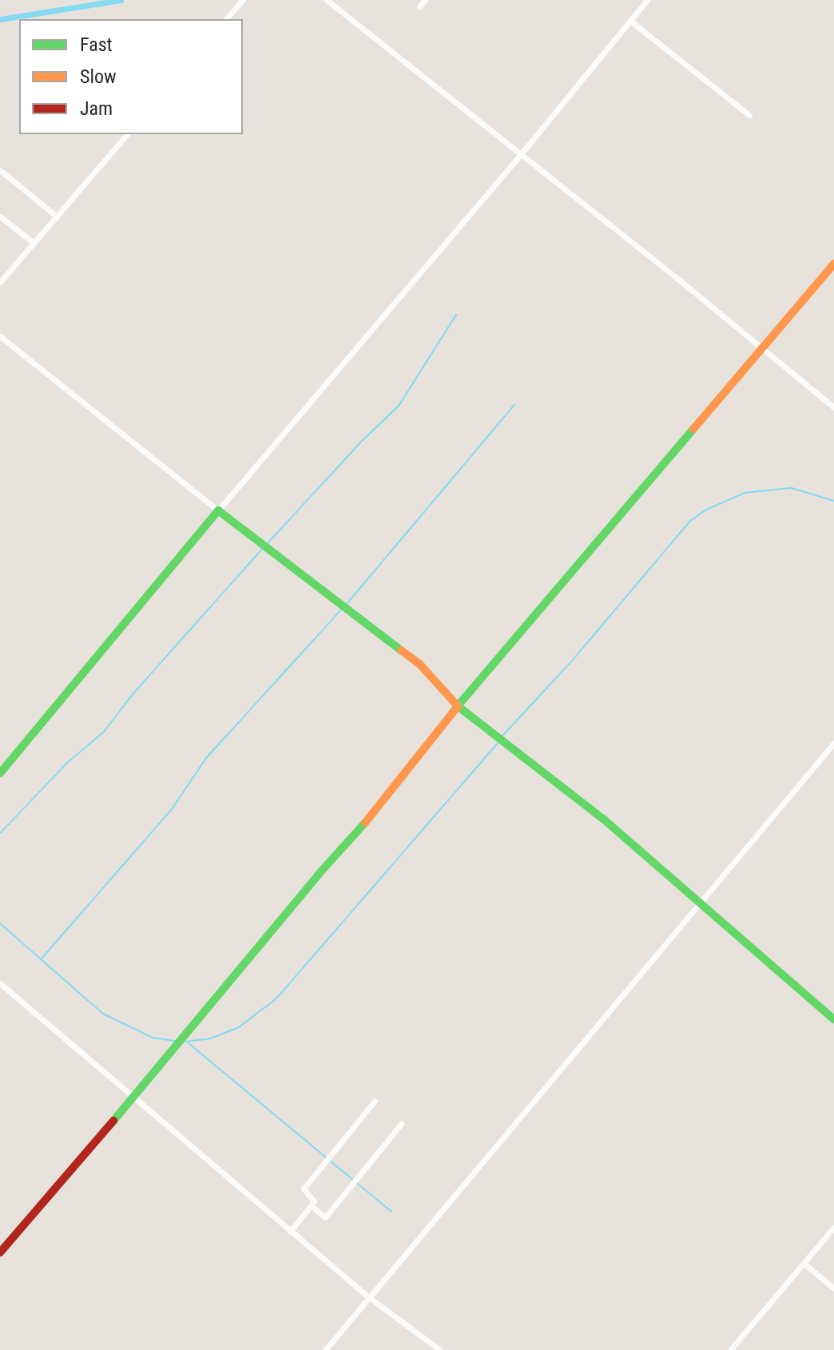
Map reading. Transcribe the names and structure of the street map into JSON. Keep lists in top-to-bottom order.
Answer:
{
  "legend": ["Fast", "Slow", "Jam"]
}
